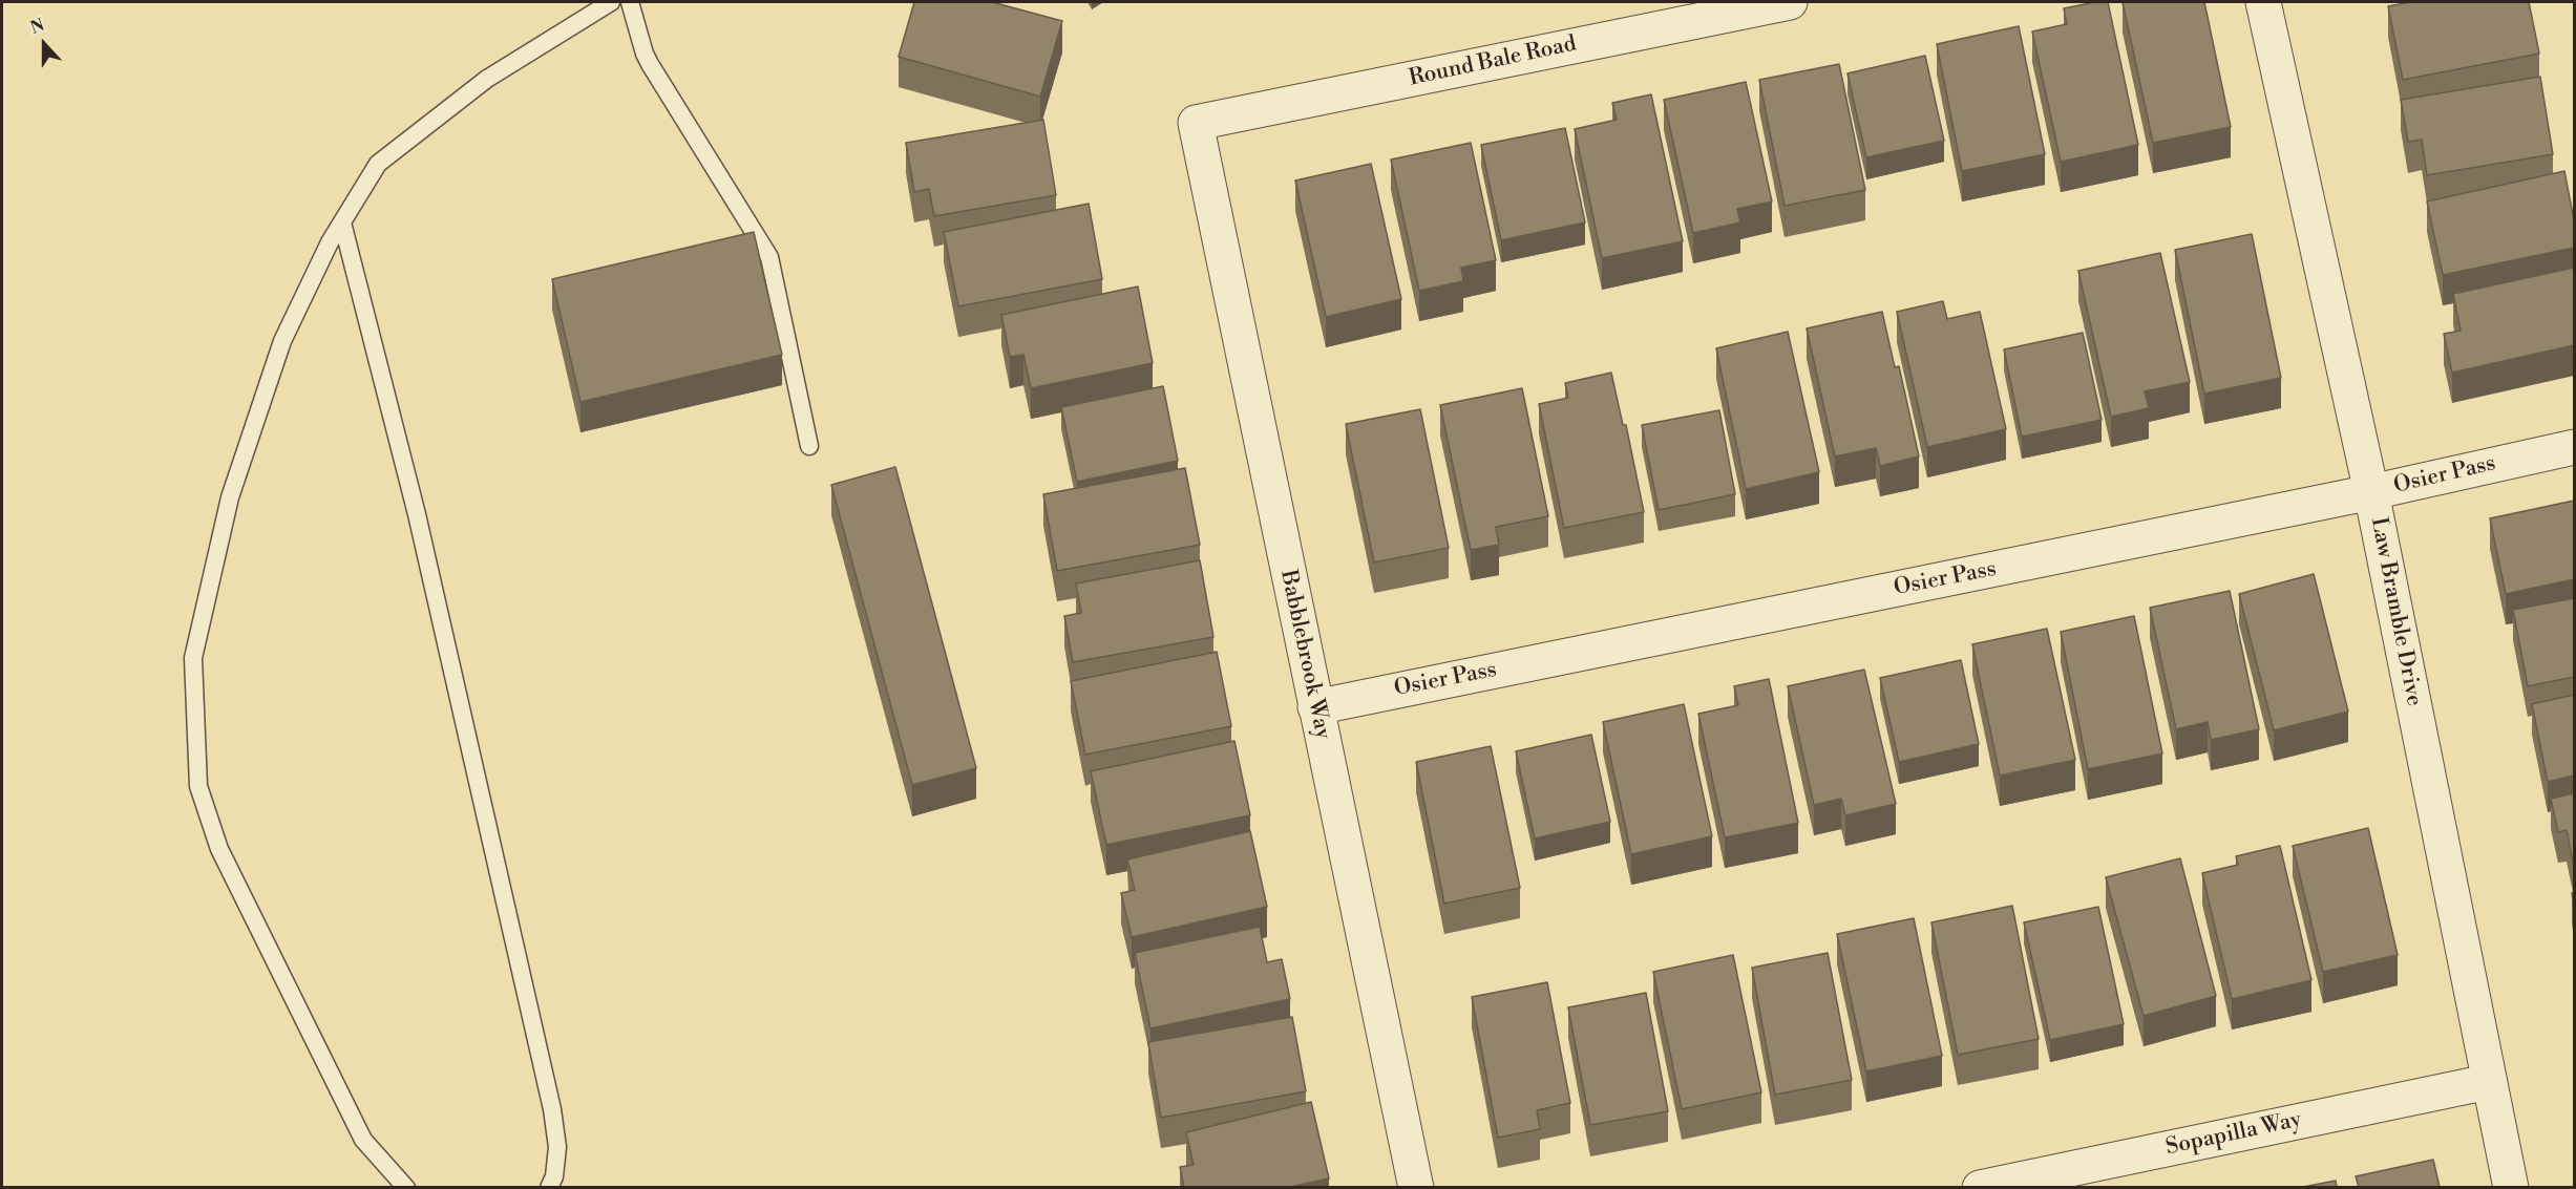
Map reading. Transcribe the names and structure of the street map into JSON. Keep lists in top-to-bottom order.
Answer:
{
  "streets": {
    "street": [
      "Round Bale Road",
      "Osier Pass",
      "Law Bramble Drive",
      "Babblebrook Way",
      "Sopapilla Way"
    ]
  },
  "crossings": [
    ["Round Bale Road", "Babblebrook Way"],
    ["Osier Pass", "Law Bramble Drive"],
    ["Osier Pass", "Babblebrook Way"],
    ["Law Bramble Drive", "Sopapilla Way"]
  ],
  "north": "top"
}
